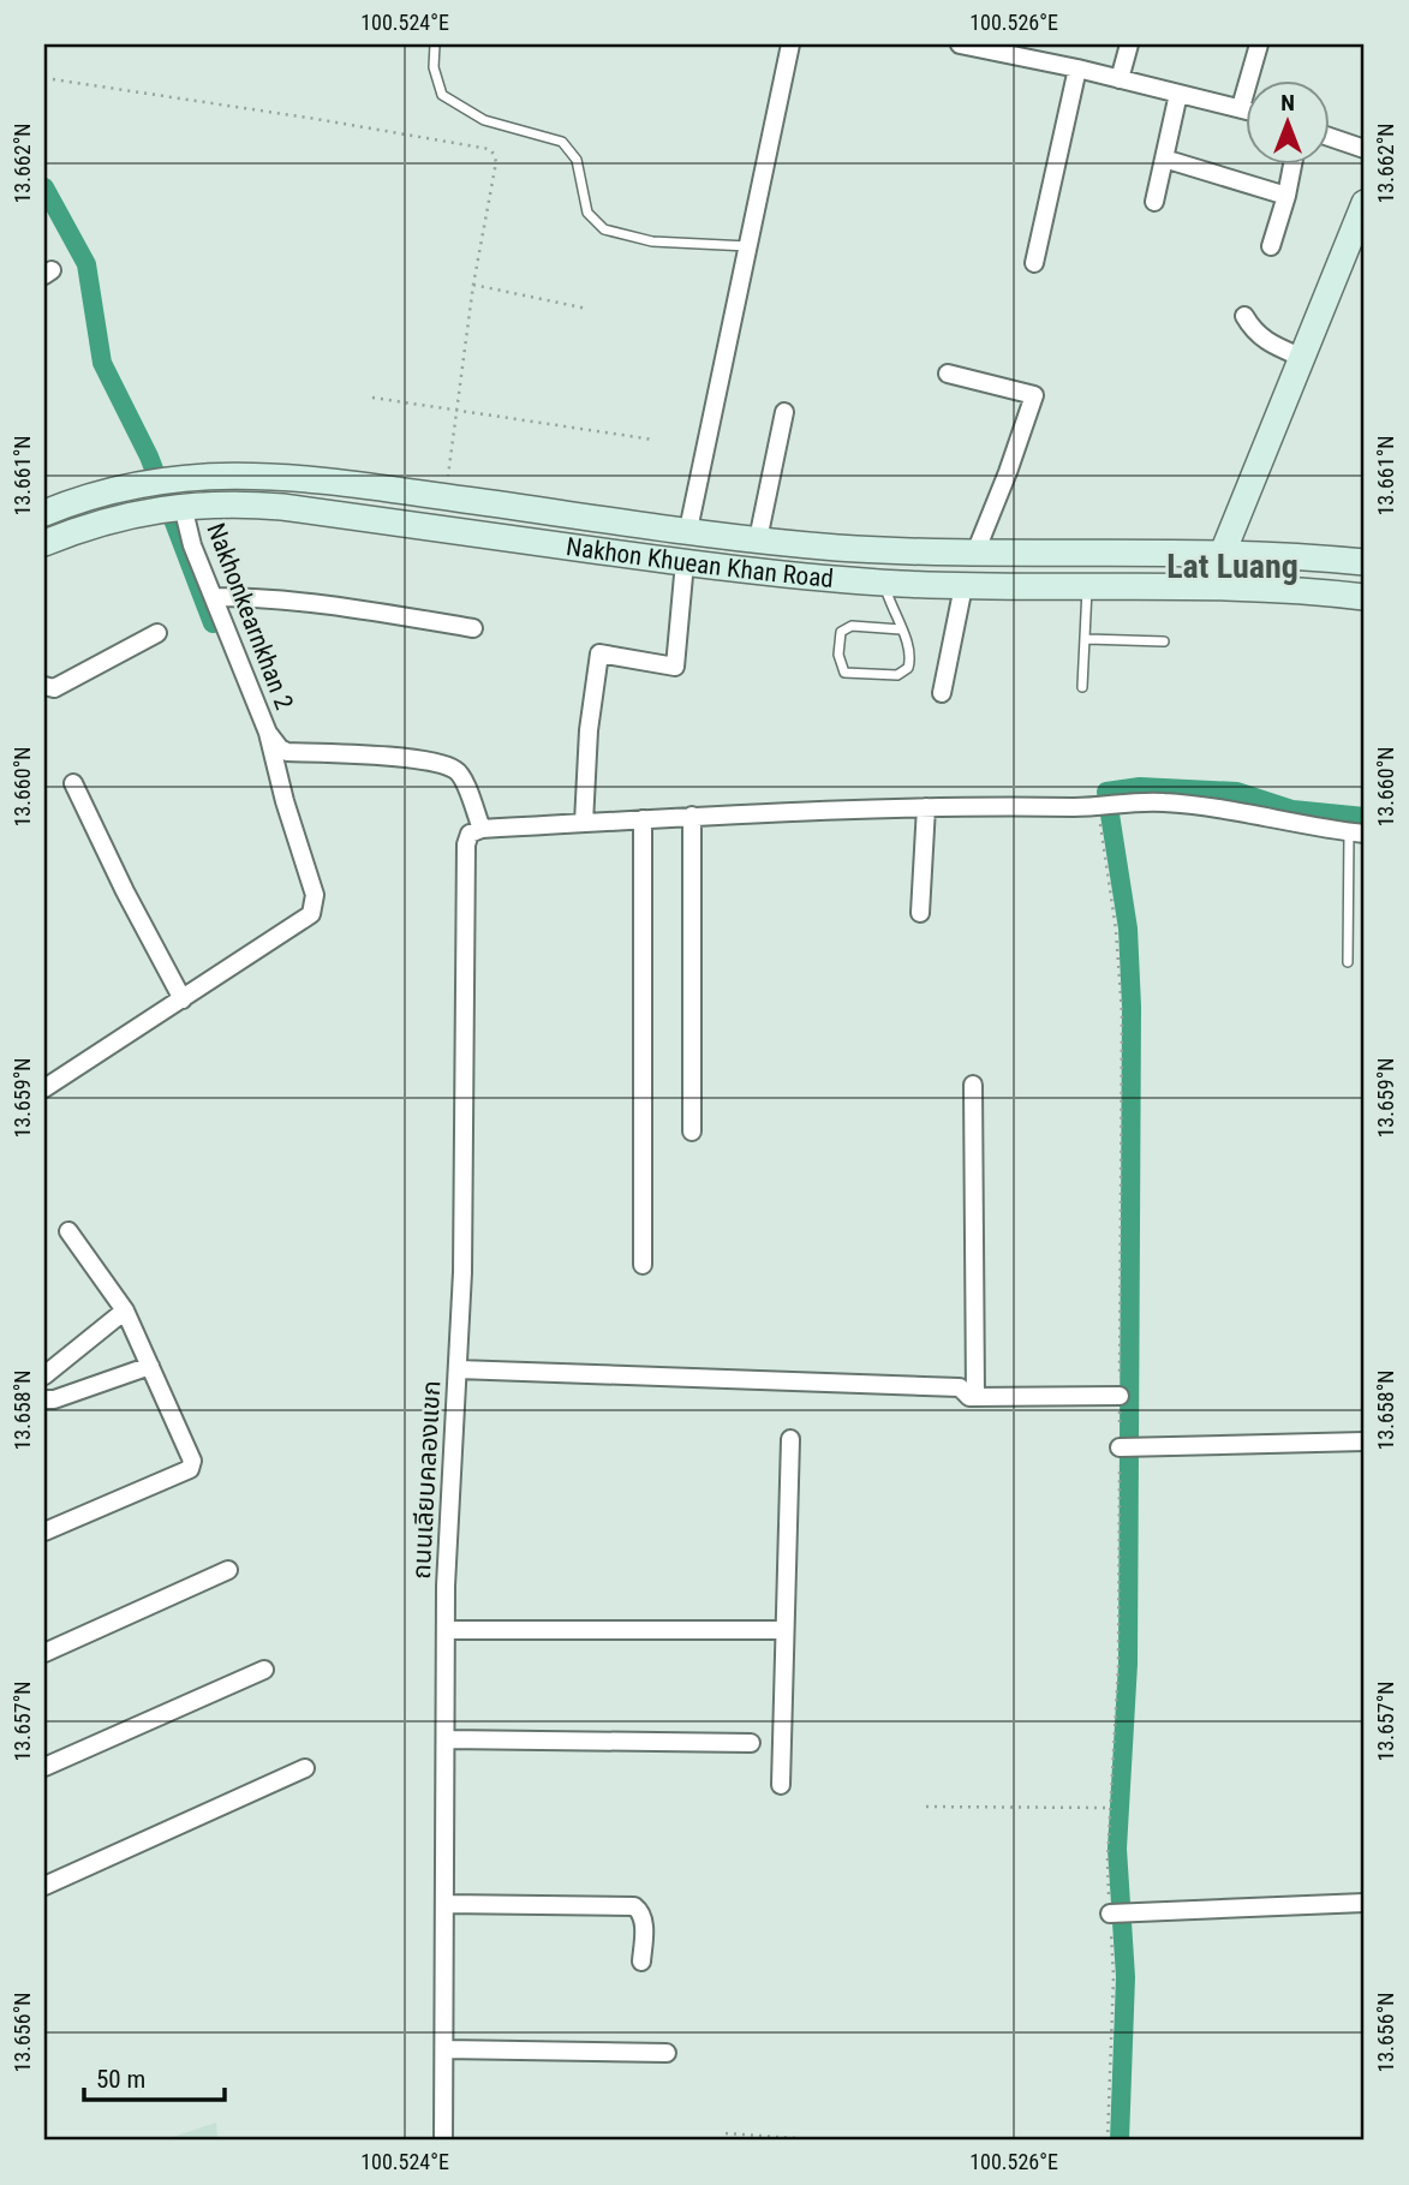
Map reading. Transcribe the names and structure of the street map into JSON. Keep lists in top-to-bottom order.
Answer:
{
  "streets": {
    "main road": ["Nakhon Khuean Khan Road"],
    "street": ["Nakhonkearnkhan 2", "ถนนเลียบคลองแขก"]
  },
  "crossings": [
    ["Nakhon Khuean Khan Road", "Nakhonkearnkhan 2"],
    ["Nakhonkearnkhan 2", "ถนนเลียบคลองแขก"]
  ],
  "districts": ["Lat Luang"],
  "scale_bar": "50 m",
  "north": "top",
  "coordinates": [
    "100.524°E",
    "100.526°E",
    "13.662°N",
    "13.661°N",
    "13.660°N",
    "13.659°N",
    "13.658°N",
    "13.657°N",
    "13.656°N"
  ]
}
